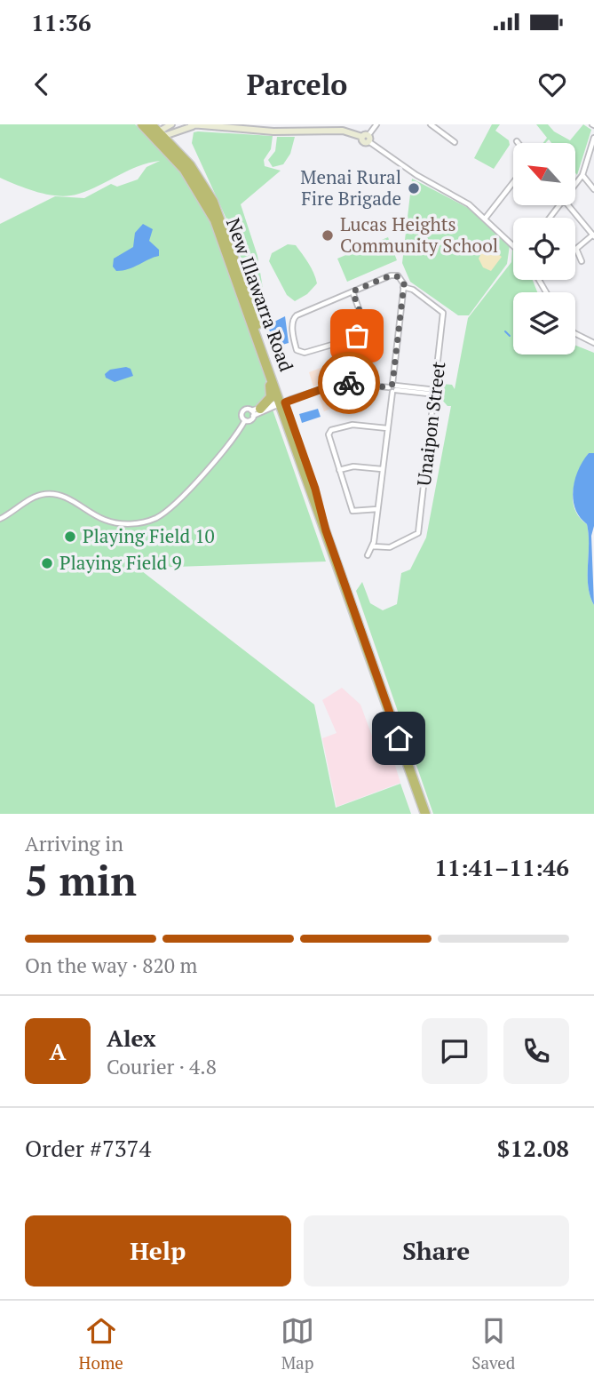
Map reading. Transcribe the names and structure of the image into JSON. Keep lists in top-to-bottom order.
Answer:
{
  "streets": {
    "highway": ["New Illawarra Road"],
    "street": ["Unaipon Street"]
  },
  "places": [
    "Menai Rural Fire Brigade",
    "Lucas Heights Community School",
    "Playing Field 10",
    "Playing Field 9"
  ],
  "north": "top left",
  "page": {
    "status": "11:36",
    "header": "Parcelo",
    "heading": ["5 min", "Arriving in", "11:41–11:46"],
    "panel": [
      "Alex",
      "Courier · 4.8",
      "Order #7374",
      "$12.08"
    ],
    "bar": "On the way · 820 m",
    "round": "A",
    "buttons": ["Help", "Share"],
    "tabs": ["Home", "Map", "Saved"]
  }
}
